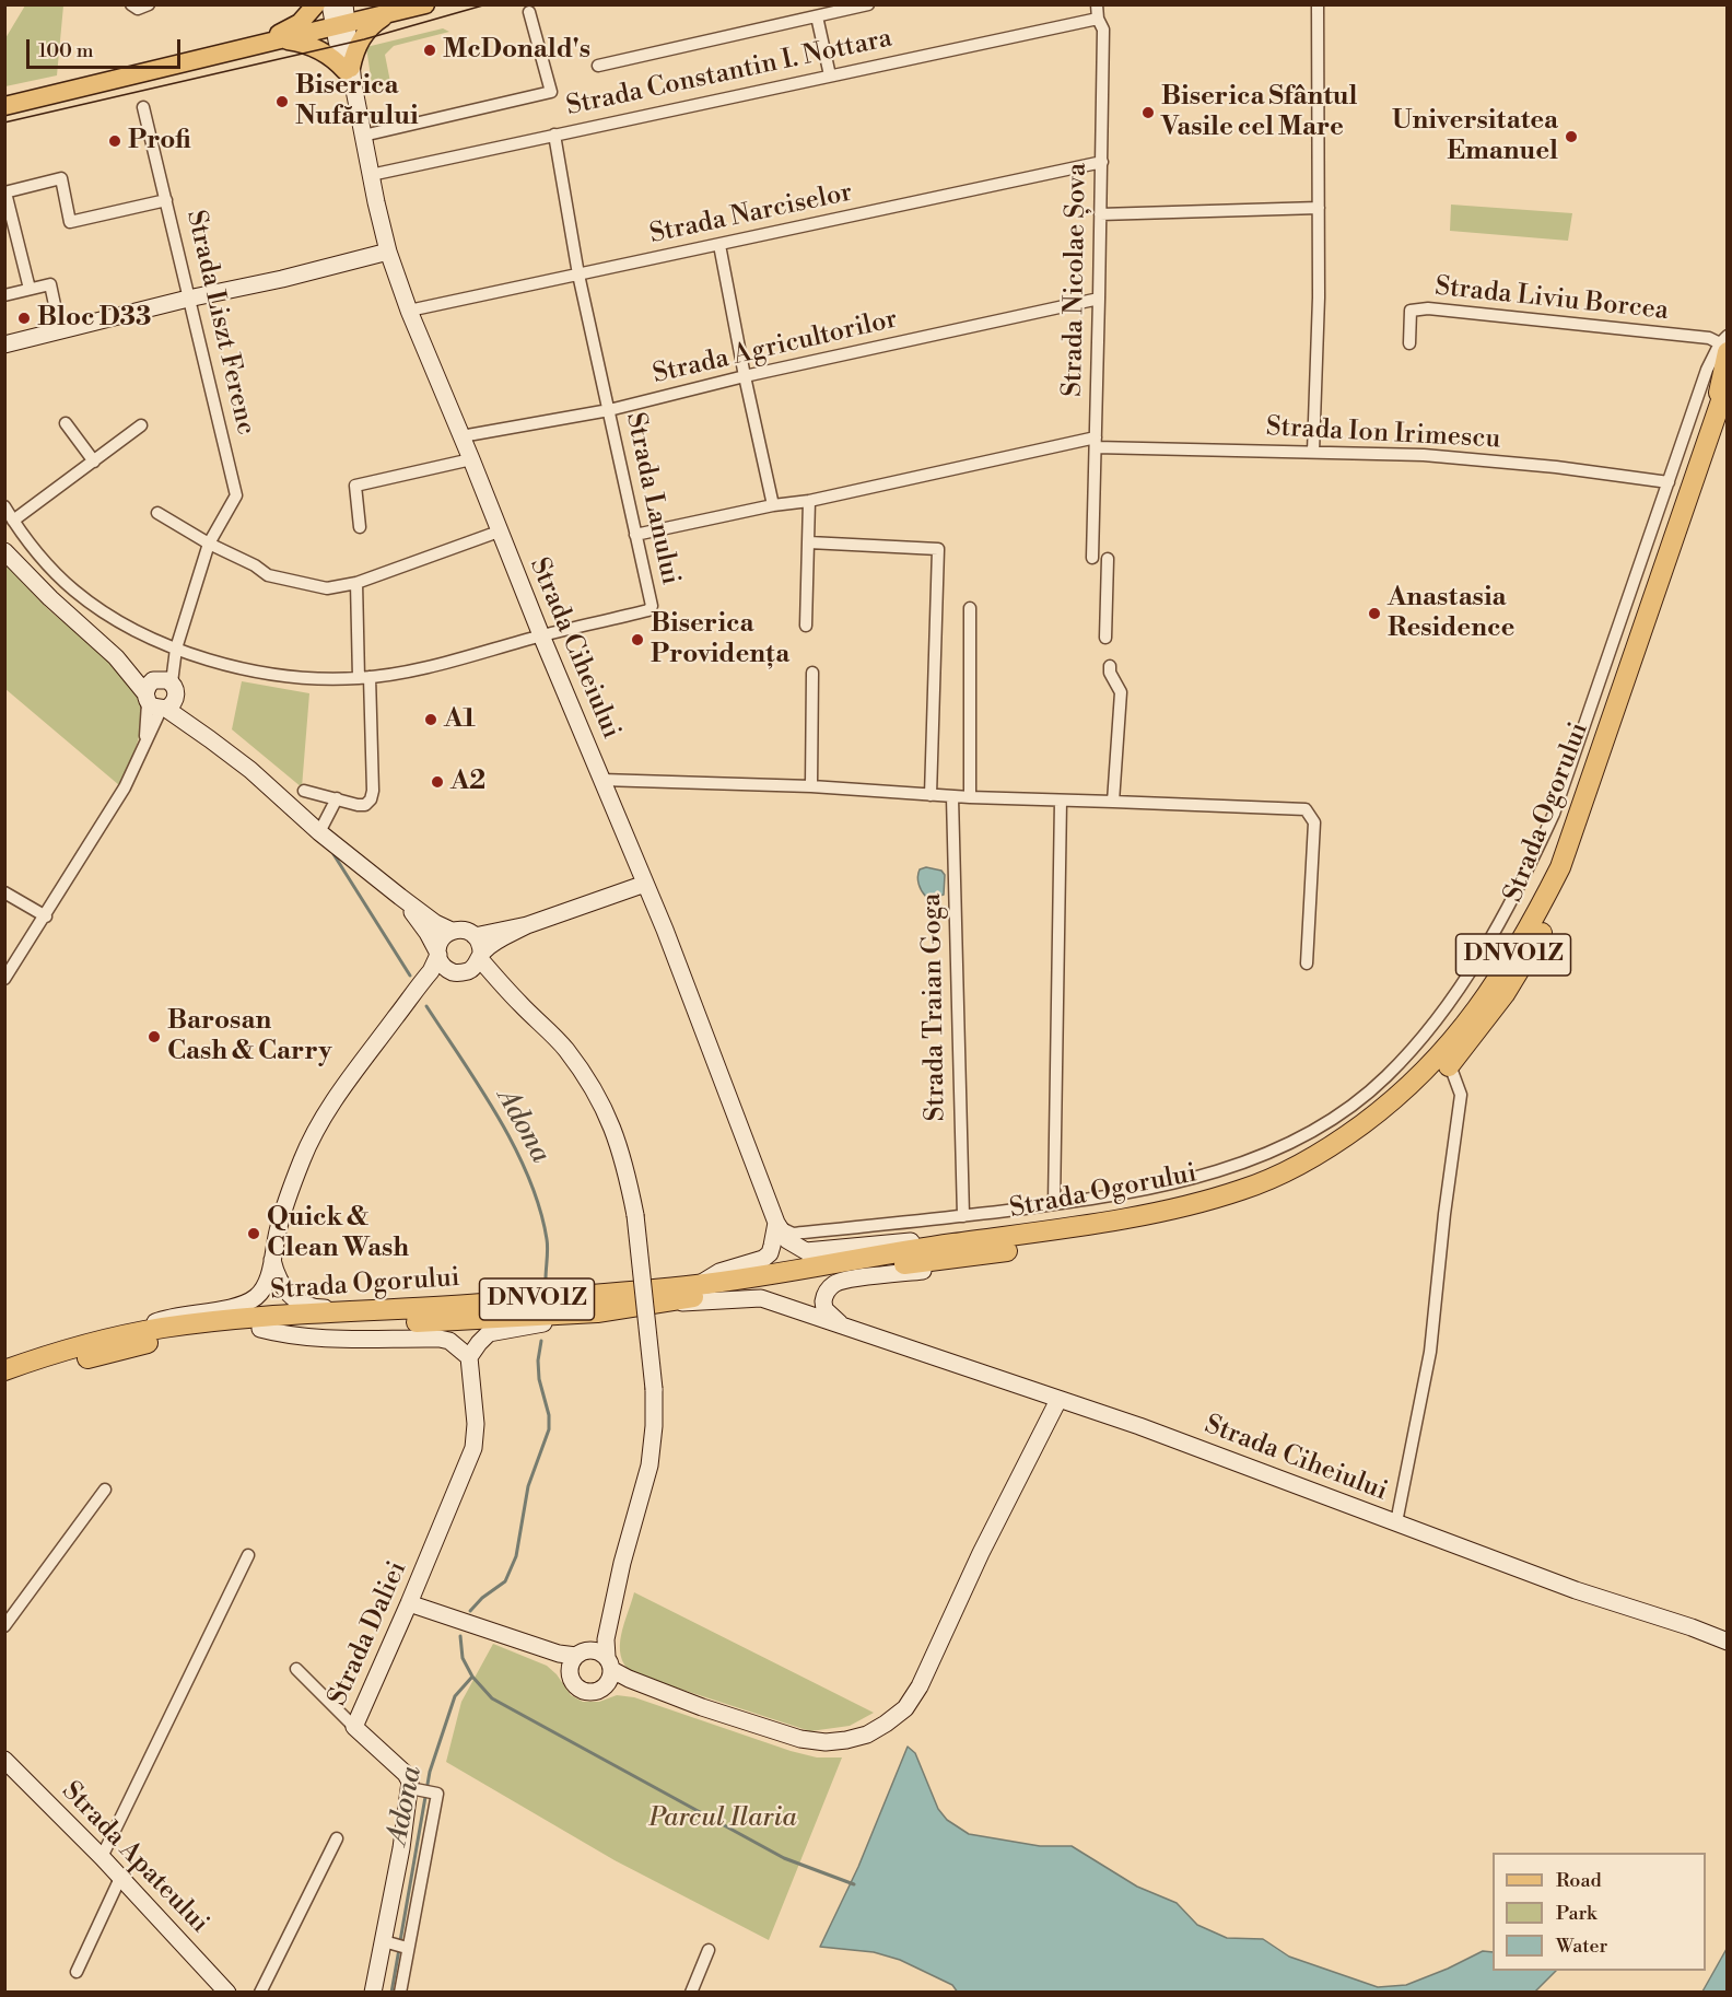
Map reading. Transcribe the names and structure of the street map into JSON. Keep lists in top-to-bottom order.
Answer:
{
  "streets": {
    "highway": ["Strada Ogorului", "DNVO1Z"],
    "street": [
      "Strada Constantin I. Nottara",
      "Strada Narciselor",
      "Strada Nicolae Șova",
      "Strada Liviu Borcea",
      "Strada Liszt Ferenc",
      "Strada Agricultorilor",
      "Strada Ion Irimescu",
      "Strada Lanului",
      "Strada Ciheiului",
      "Strada Traian Goga",
      "Strada Daliei",
      "Strada Apateului"
    ]
  },
  "crossings": [
    ["Strada Constantin I. Nottara", "Strada Nicolae Șova"],
    ["Strada Constantin I. Nottara", "Strada Lanului"],
    ["Strada Constantin I. Nottara", "Strada Ciheiului"],
    ["Strada Narciselor", "Strada Nicolae Șova"],
    ["Strada Narciselor", "Strada Lanului"],
    ["Strada Narciselor", "Strada Ciheiului"],
    ["Strada Nicolae Șova", "Strada Agricultorilor"],
    ["Strada Nicolae Șova", "Strada Ion Irimescu"],
    ["Strada Agricultorilor", "Strada Lanului"],
    ["Strada Agricultorilor", "Strada Ciheiului"],
    ["Strada Ion Irimescu", "Strada Lanului"],
    ["Strada Lanului", "Strada Ciheiului"],
    ["Strada Ciheiului", "Strada Ogorului"]
  ],
  "water": ["Adona"],
  "parks": ["Parcul Ilaria"],
  "places": [
    "McDonald's",
    "Biserica Nufărului",
    "Biserica Sfântul Vasile cel Mare",
    "Universitatea Emanuel",
    "Profi",
    "Bloc D33",
    "Anastasia Residence",
    "Biserica Providența",
    "A1",
    "A2",
    "Barosan Cash & Carry",
    "Quick & Clean Wash"
  ],
  "legend": ["Road", "Park", "Water"],
  "scale_bar": "100 m"
}
